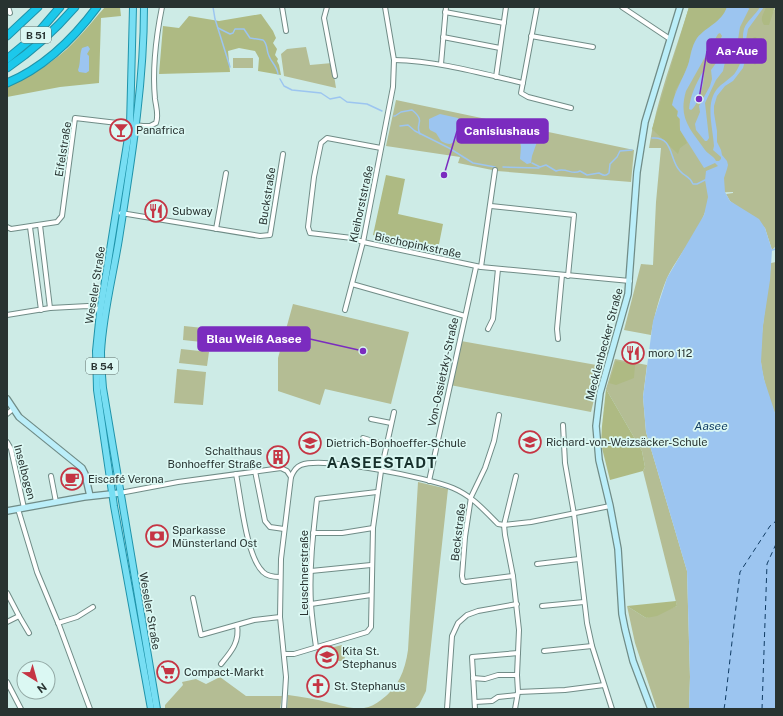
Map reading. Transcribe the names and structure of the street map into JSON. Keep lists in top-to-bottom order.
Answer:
{
  "streets": {
    "highway": ["B 51"],
    "main road": ["Weseler Straße", "B 54"],
    "street": [
      "Eifelstraße",
      "Buckstraße",
      "Kleihorststraße",
      "Bischopinkstraße",
      "Mecklenbecker Straße",
      "Von-Ossietzky-Straße",
      "Inselbogen",
      "Beckstraße",
      "Leuschnerstraße"
    ]
  },
  "crossings": [
    ["Eifelstraße", "Weseler Straße"],
    ["Buckstraße", "Weseler Straße"],
    ["Kleihorststraße", "Bischopinkstraße"],
    ["Bischopinkstraße", "Mecklenbecker Straße"],
    ["Bischopinkstraße", "Von-Ossietzky-Straße"],
    ["Weseler Straße", "Inselbogen"]
  ],
  "districts": ["AASEESTADT"],
  "water": ["Aasee"],
  "places": {
    "other": ["Aa-Aue", "Canisiushaus", "Blau Weiß Aasee"],
    "bar": ["Panafrica"],
    "restaurant": ["Subway", "moro 112"],
    "school or university": ["Richard-von-Weizsäcker-Schule", "Dietrich-Bonhoeffer-Schule", "Kita St. Stephanus"],
    "building": ["Schalthaus Bonhoeffer Straße"],
    "cafe": ["Eiscafé Verona"],
    "bank": ["Sparkasse Münsterland Ost"],
    "supermarket": ["Compact-Markt"],
    "church": ["St. Stephanus"]
  },
  "north": "bottom right"
}
